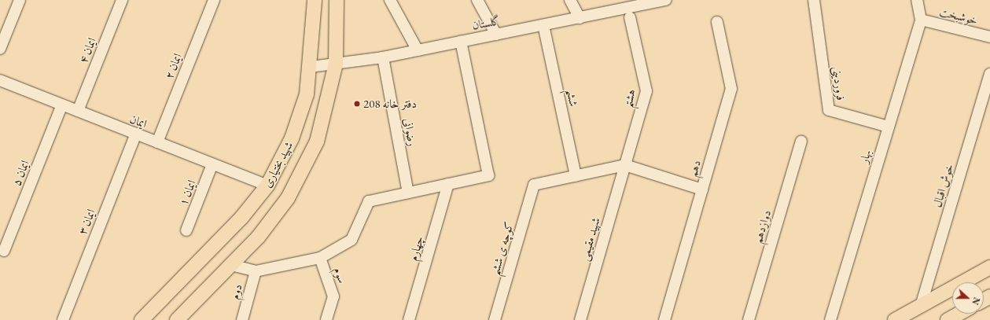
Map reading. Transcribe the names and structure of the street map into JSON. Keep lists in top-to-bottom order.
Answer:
{
  "streets": {
    "main road": ["شهید بختیاری"],
    "street": [
      "خوشبخت",
      "گلستان",
      "ایمان ۴",
      "ایمان ۲",
      "فروردینی",
      "ششم",
      "هشتم",
      "ایمان",
      "رضوانی",
      "بهار",
      "دهم",
      "ایمان ۵",
      "خوش اقبال",
      "ایمان ۱",
      "ایمان ۳",
      "دوازدهم",
      "شهید مقیمی",
      "چهارم",
      "کوچه ی ششم",
      "سوم",
      "دوم"
    ]
  },
  "crossings": [
    ["خوشبخت", "بهار"],
    ["گلستان", "ششم"],
    ["گلستان", "رضوانی"],
    ["گلستان", "شهید بختیاری"],
    ["ایمان ۴", "ایمان"],
    ["ایمان ۲", "ایمان"],
    ["فروردینی", "بهار"],
    ["ششم", "کوچه ی ششم"],
    ["هشتم", "شهید مقیمی"],
    ["ایمان", "شهید بختیاری"],
    ["ایمان", "ایمان ۵"],
    ["ایمان", "ایمان ۱"],
    ["ایمان", "ایمان ۳"]
  ],
  "places": ["دفتر خانه 208"],
  "north": "right"
}
